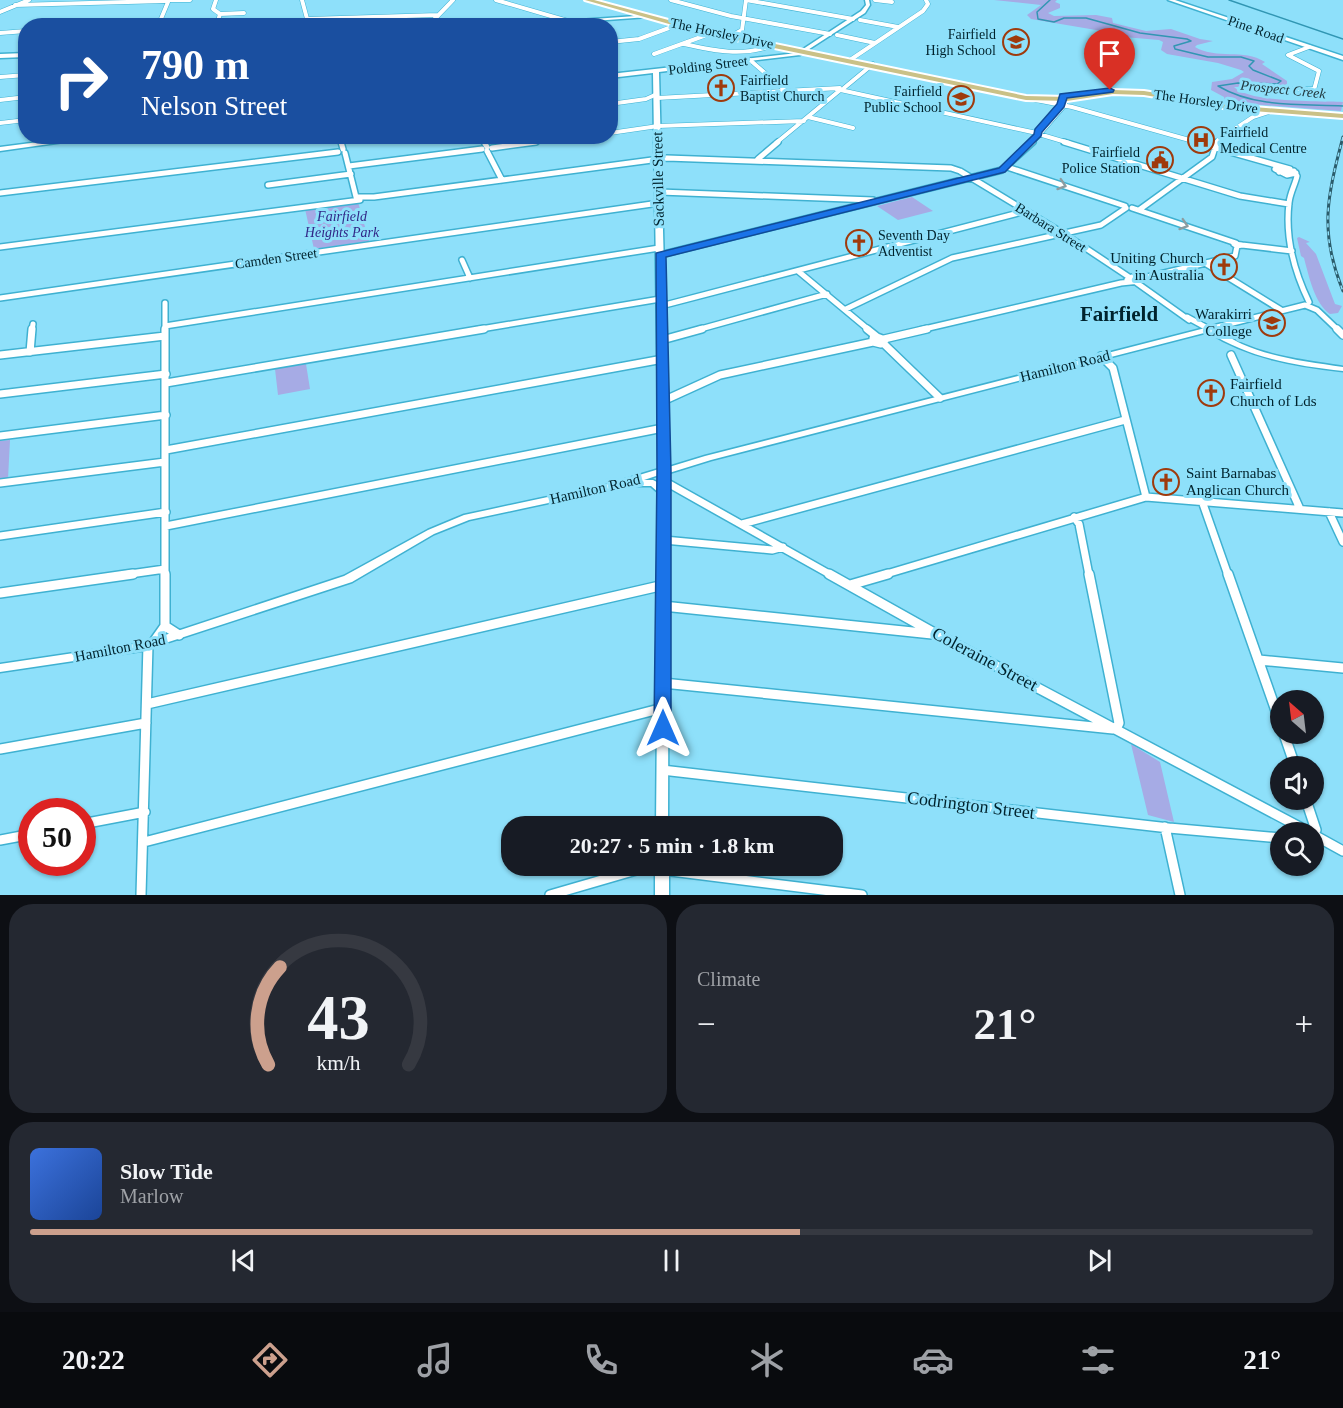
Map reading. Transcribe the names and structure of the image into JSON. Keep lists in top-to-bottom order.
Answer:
{
  "streets": {
    "main road": [
      "Pine Road",
      "The Horsley Drive",
      "Polding Street",
      "Sackville Street",
      "Hamilton Road"
    ],
    "street": [
      "Barbara Street",
      "Camden Street",
      "Coleraine Street",
      "Codrington Street"
    ]
  },
  "crossings": [
    ["The Horsley Drive", "Polding Street"],
    ["Polding Street", "Sackville Street"],
    ["Sackville Street", "Camden Street"],
    ["Sackville Street", "Hamilton Road"],
    ["Sackville Street", "Coleraine Street"],
    ["Sackville Street", "Codrington Street"],
    ["Hamilton Road", "Coleraine Street"]
  ],
  "districts": ["Fairfield"],
  "water": ["Prospect Creek"],
  "parks": ["Fairfield Heights Park"],
  "places": {
    "school or university": ["Fairfield High School", "Fairfield Public School", "Warakirri College"],
    "church": [
      "Fairfield Baptist Church",
      "Seventh Day Adventist",
      "Uniting Church in Australia",
      "Fairfield Church of Lds",
      "Saint Barnabas Anglican Church"
    ],
    "hospital": ["Fairfield Medical Centre"],
    "public building": ["Fairfield Police Station"]
  },
  "north": "top left",
  "page": {
    "turn": ["790 m", "Nelson Street"],
    "limit": "50",
    "trip": "20:27 · 5 min · 1.8 km",
    "tile": "Climate",
    "heat": ["−", "21°", "+"],
    "song": ["Slow Tide", "Marlow"],
    "tabs": ["20:22", "21°"],
    "gauge": ["43", "km/h"]
  }
}
